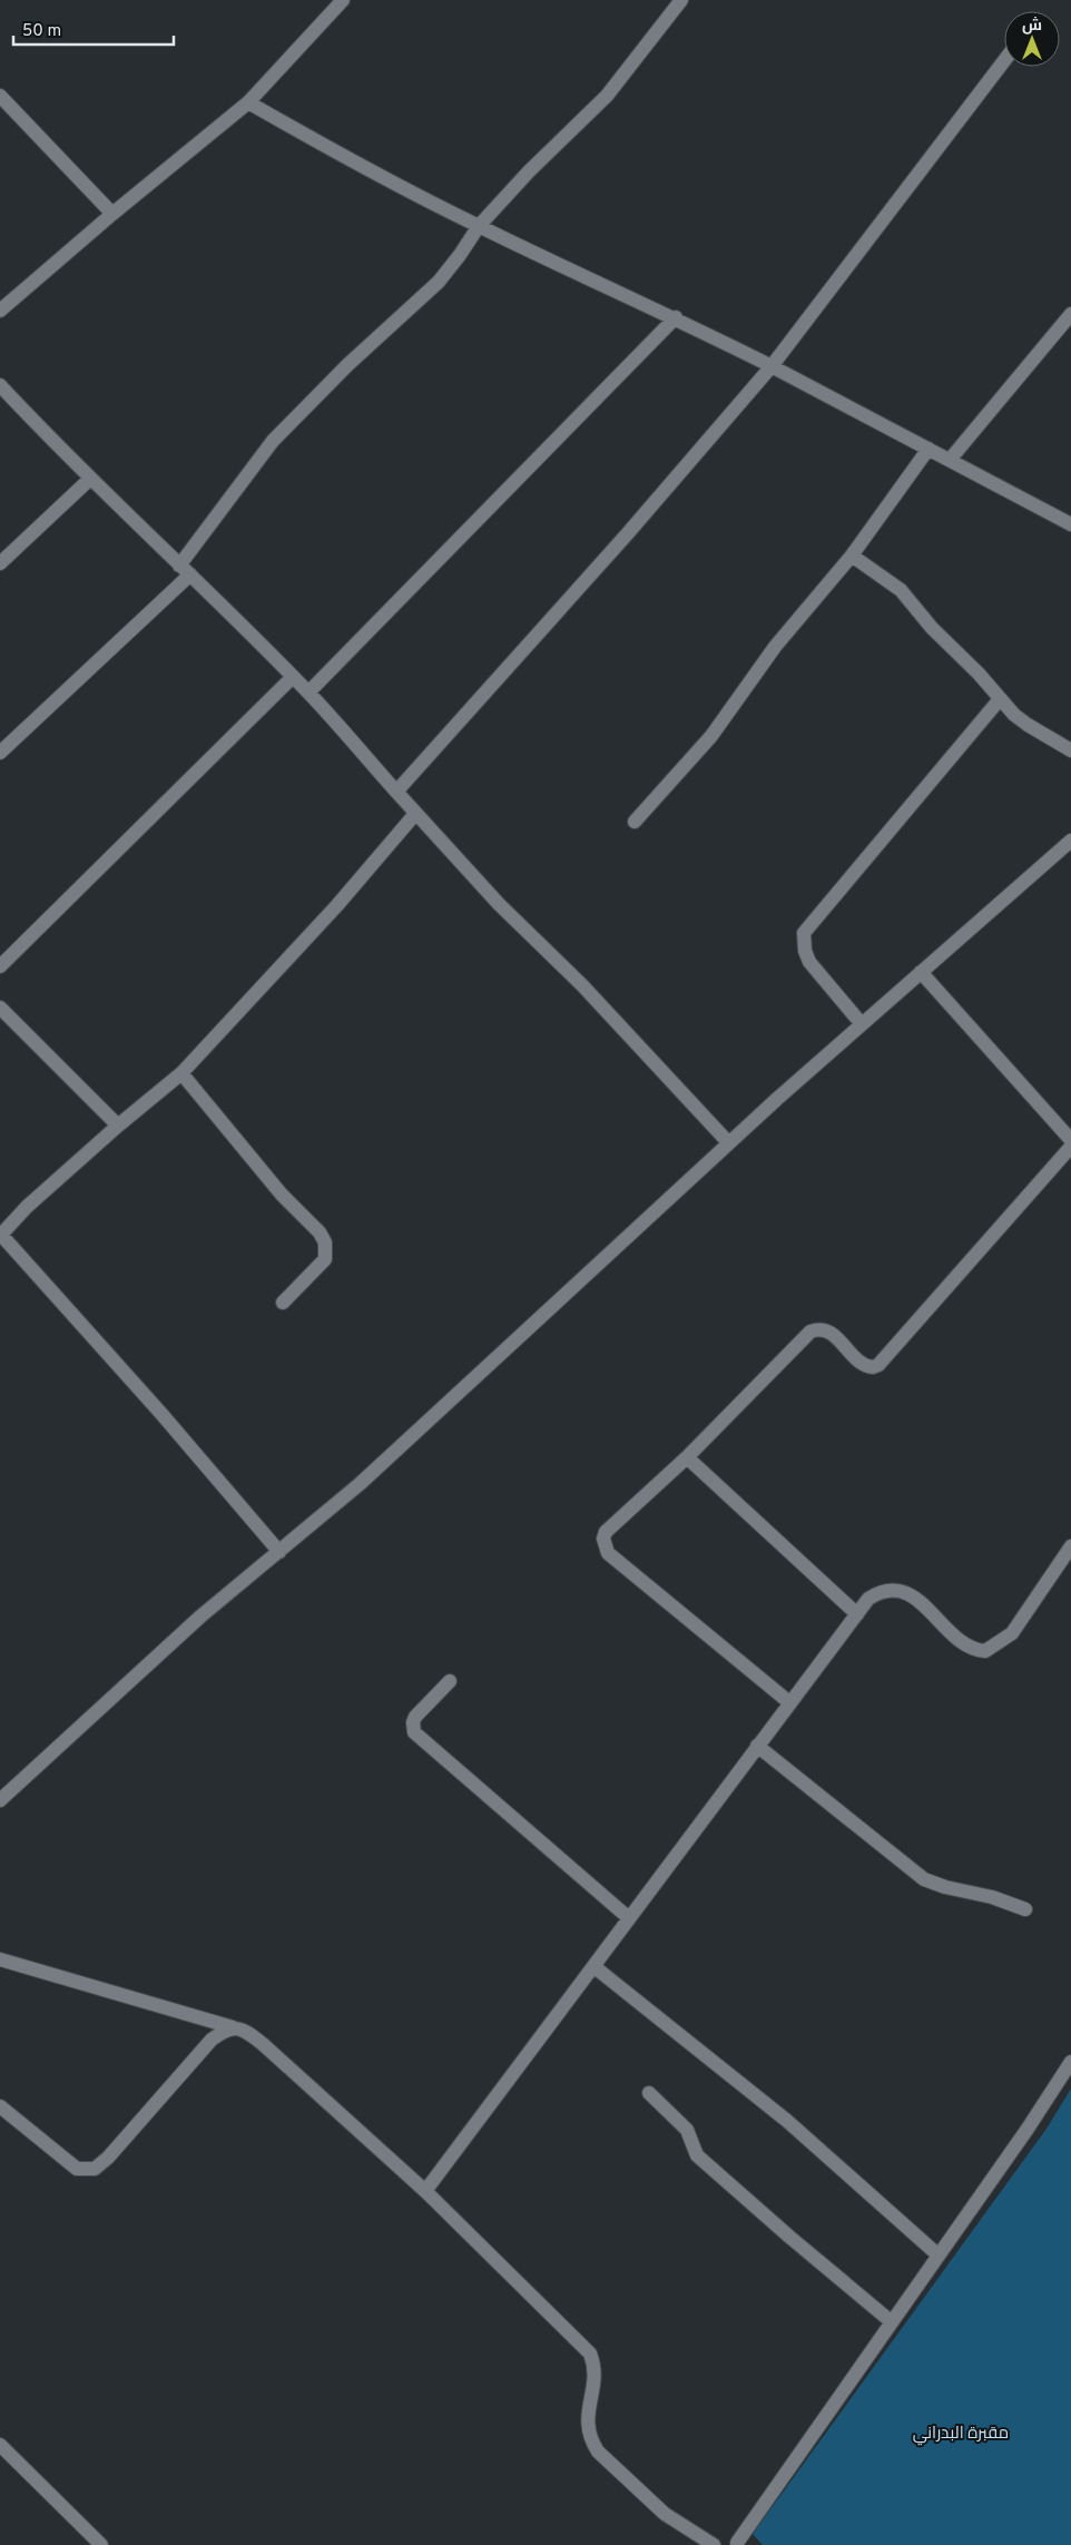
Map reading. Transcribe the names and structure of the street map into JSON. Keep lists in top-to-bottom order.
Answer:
{
  "parks": ["مقبرة البدراني"],
  "scale_bar": "50 m",
  "north": "top"
}
